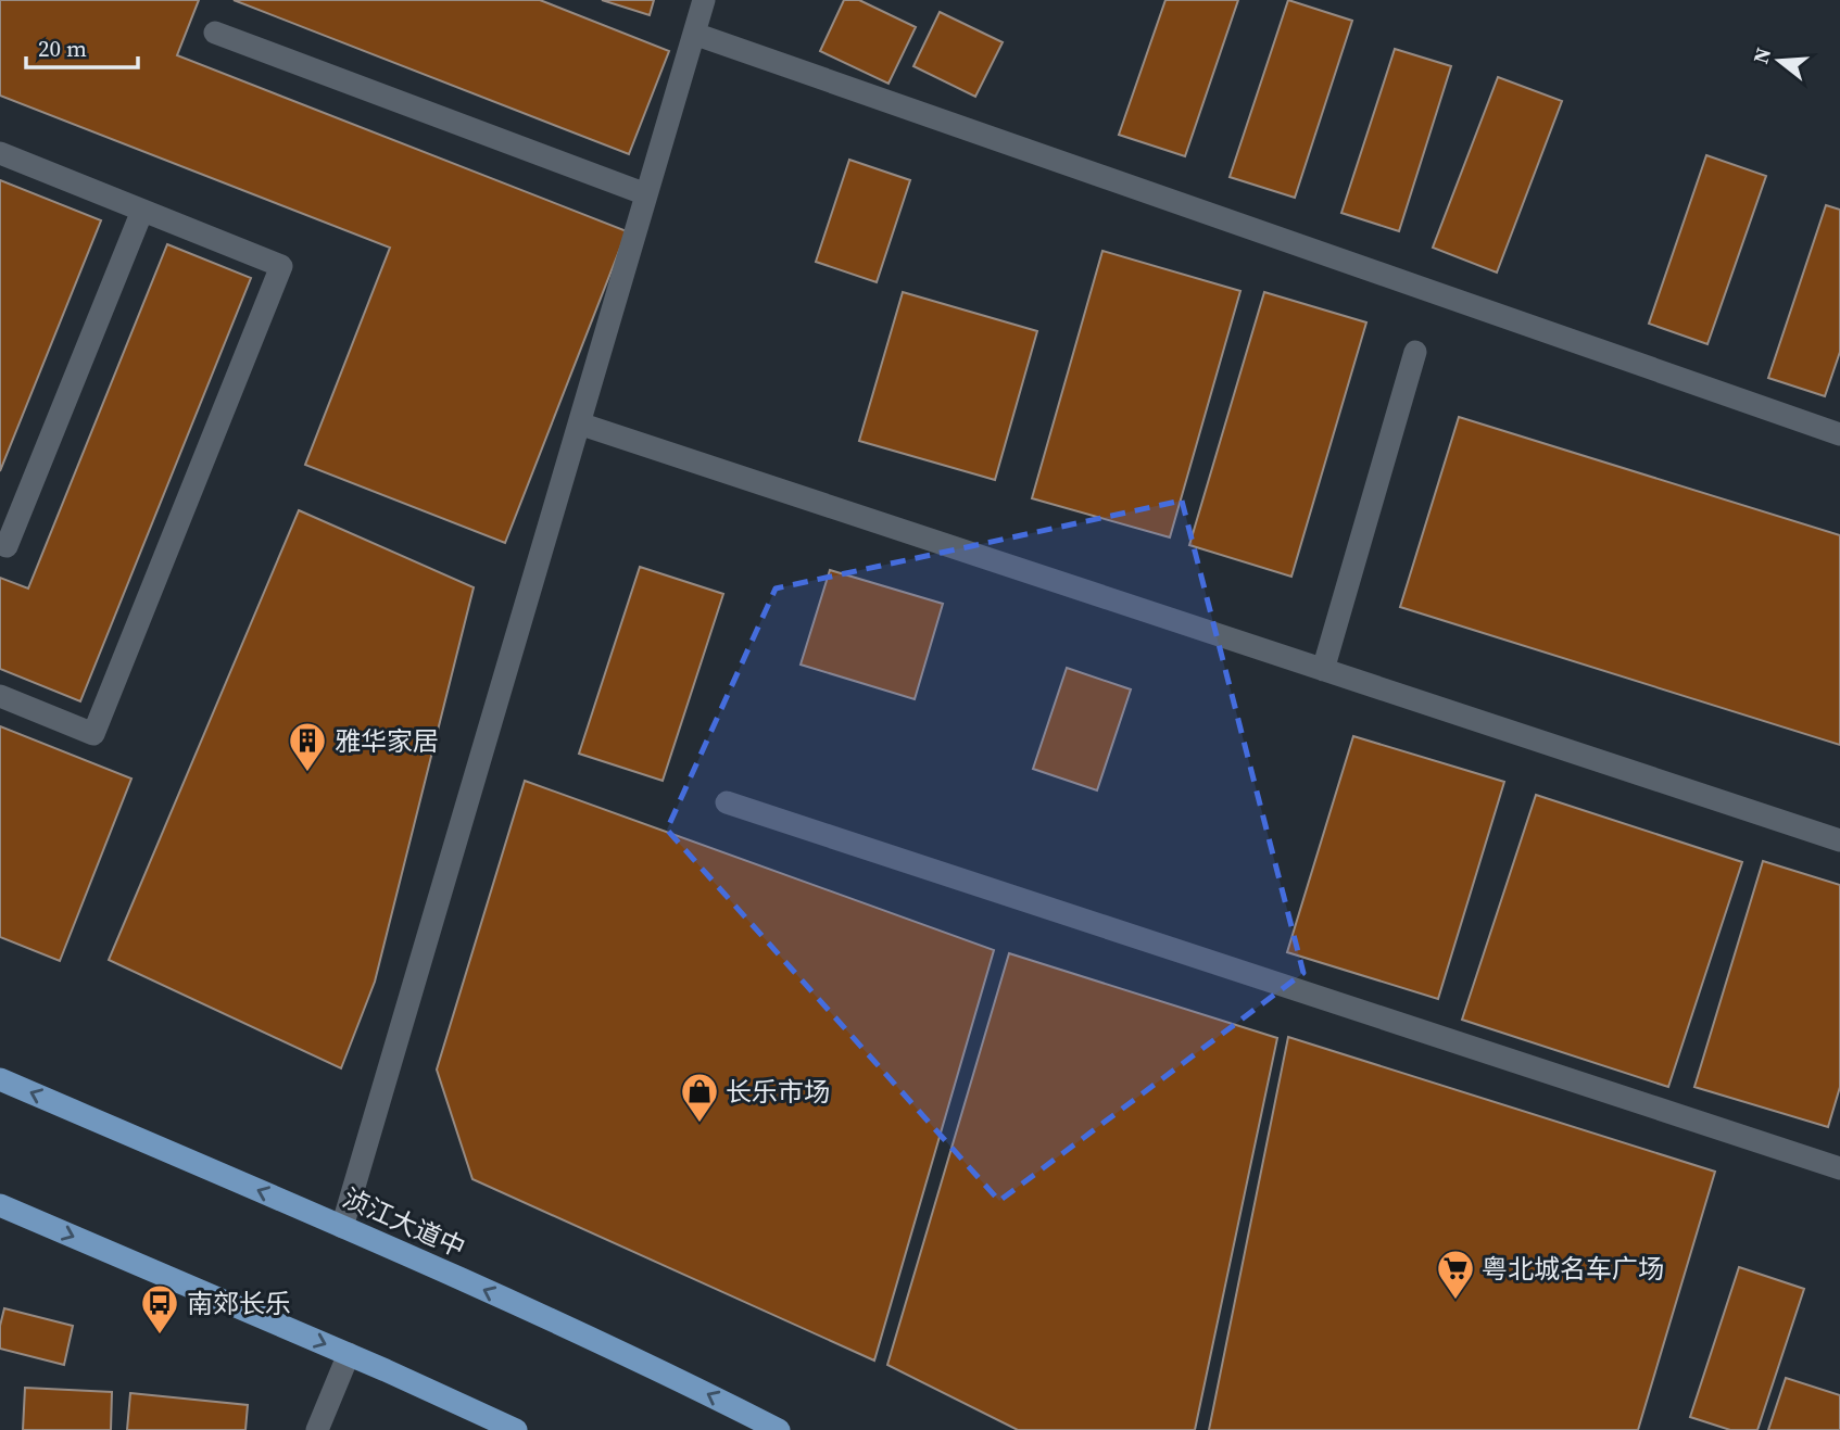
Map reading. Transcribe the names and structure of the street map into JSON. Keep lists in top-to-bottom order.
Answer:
{
  "streets": {
    "main road": ["浈江大道中"]
  },
  "places": {
    "building": ["雅华家居"],
    "shop": ["长乐市场"],
    "supermarket": ["粤北城名车广场"],
    "bus stop": ["南郊长乐"]
  },
  "scale_bar": "20 m",
  "north": "left"
}
